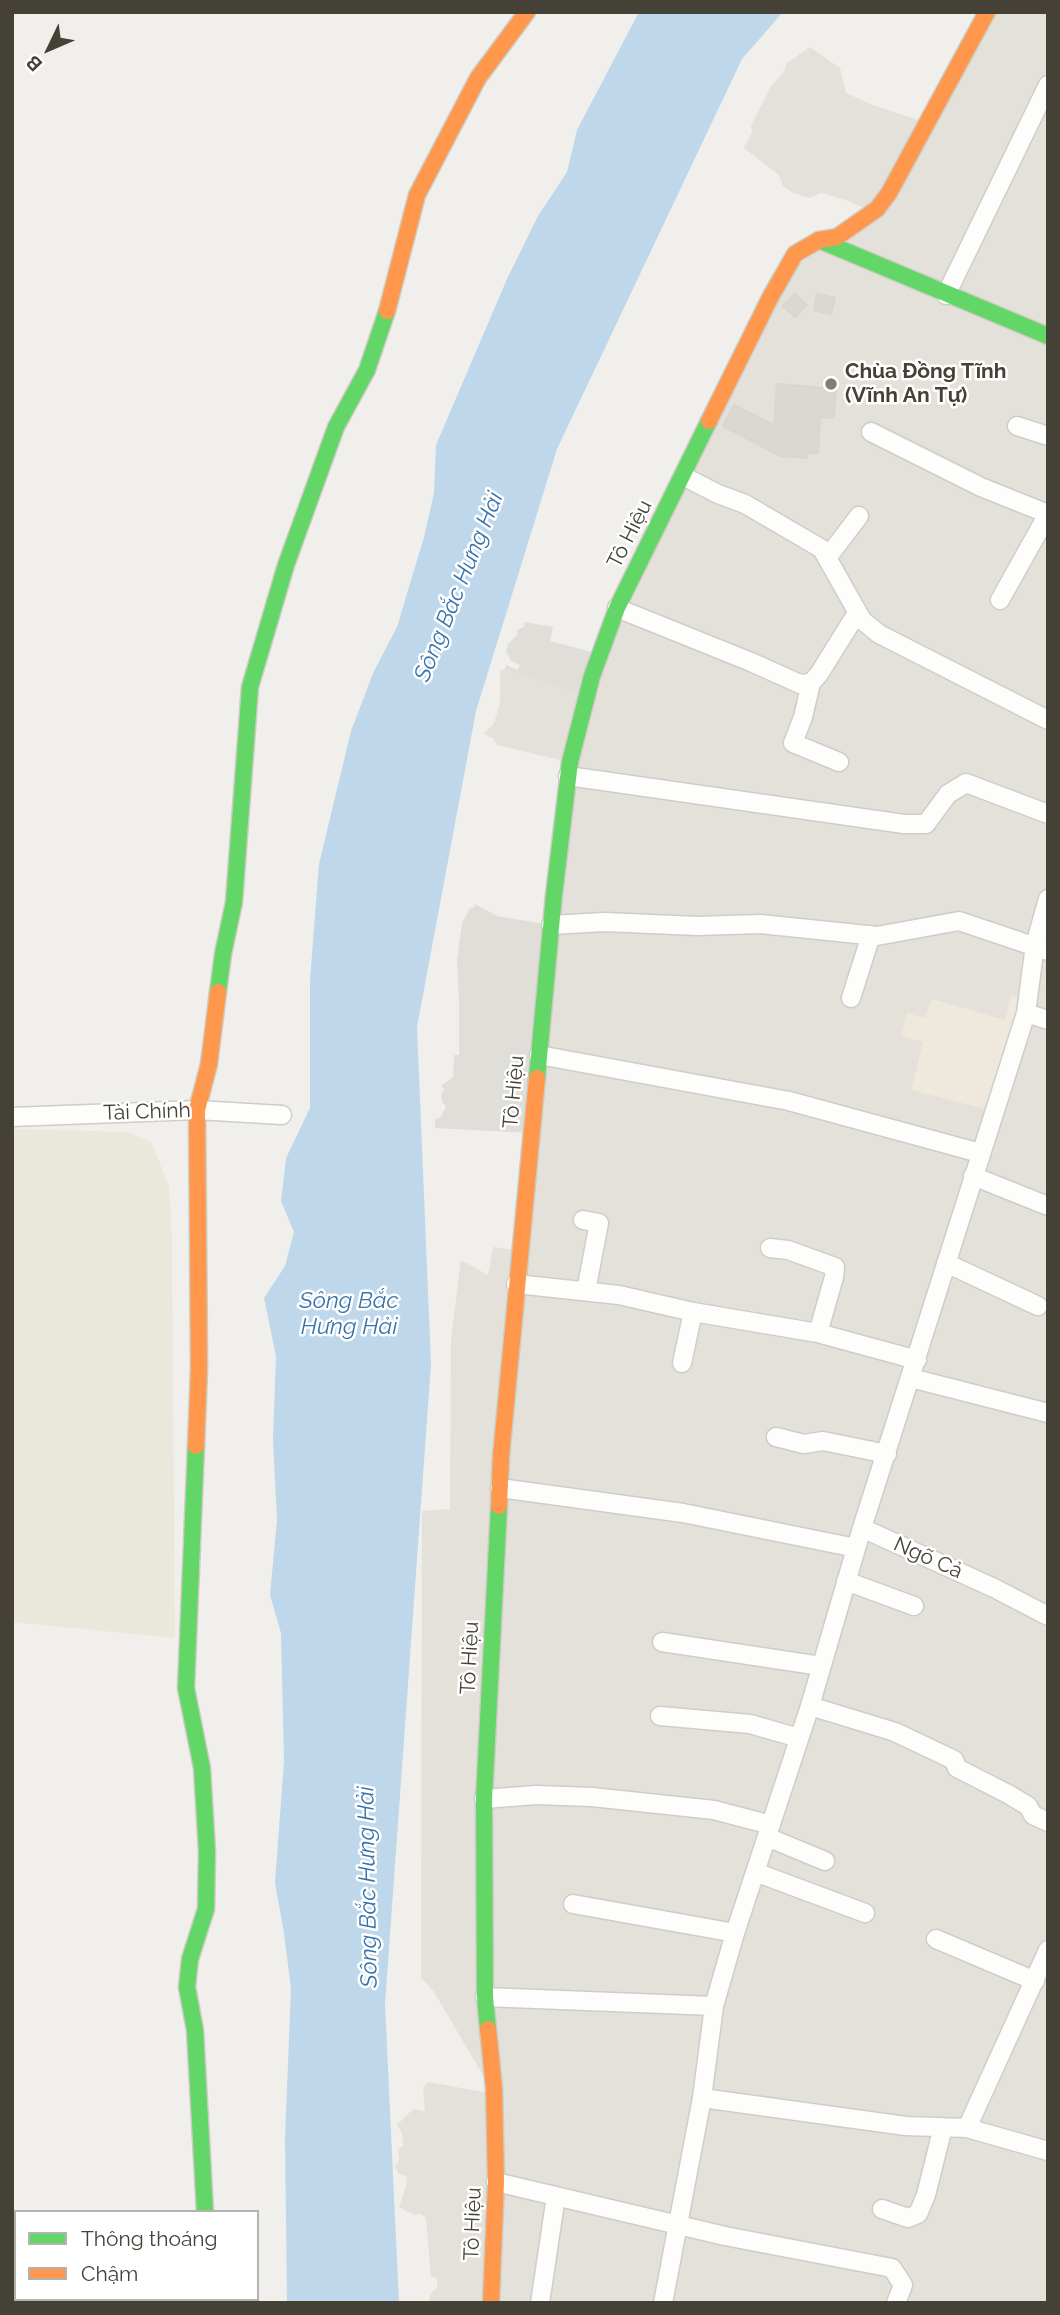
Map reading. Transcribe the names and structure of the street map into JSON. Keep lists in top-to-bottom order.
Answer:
{
  "streets": {
    "street": ["Tô Hiệu", "Tài Chính", "Ngõ Cả"]
  },
  "water": ["Sông Bắc Hưng Hải"],
  "places": ["Chùa Đồng Tĩnh (Vĩnh An Tự)"],
  "legend": ["Thông thoáng", "Chậm"],
  "north": "bottom left"
}
